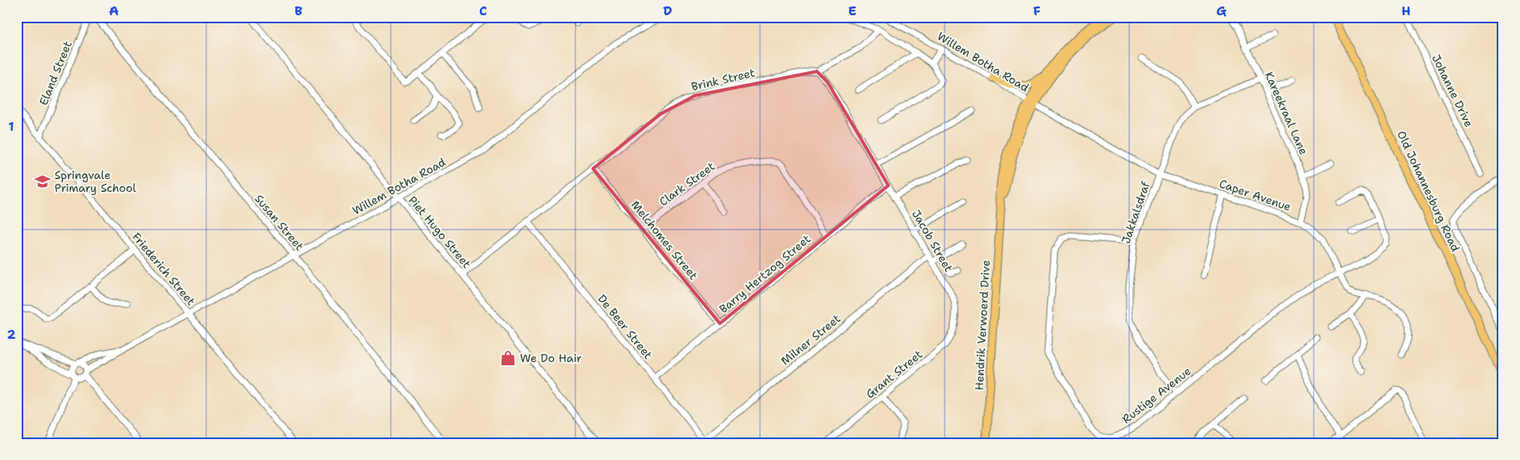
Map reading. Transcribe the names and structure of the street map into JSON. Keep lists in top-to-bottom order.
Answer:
{
  "streets": {
    "main road": ["Old Johannesburg Road", "Hendrik Verwoerd Drive"],
    "street": [
      "Willem Botha Road",
      "Eland Street",
      "Brink Street",
      "Johanne Drive",
      "Kareekraal Lane",
      "Clark Street",
      "Caper Avenue",
      "Jakkalsdraf",
      "Susan Street",
      "Piet Hugo Street",
      "Melchomes Street",
      "Jacob Street",
      "Friederich Street",
      "Barry Hertzog Street",
      "De Beer Street",
      "Milner Street",
      "Grant Street",
      "Rustige Avenue"
    ]
  },
  "crossings": [
    ["Willem Botha Road", "Caper Avenue"],
    ["Willem Botha Road", "Susan Street"],
    ["Willem Botha Road", "Piet Hugo Street"],
    ["Willem Botha Road", "Friederich Street"],
    ["Willem Botha Road", "Hendrik Verwoerd Drive"],
    ["Eland Street", "Friederich Street"],
    ["Brink Street", "Piet Hugo Street"],
    ["Brink Street", "Melchomes Street"],
    ["Brink Street", "De Beer Street"],
    ["Kareekraal Lane", "Caper Avenue"],
    ["Kareekraal Lane", "Jakkalsdraf"],
    ["Clark Street", "Melchomes Street"],
    ["Clark Street", "Barry Hertzog Street"],
    ["Caper Avenue", "Jakkalsdraf"],
    ["Caper Avenue", "Hendrik Verwoerd Drive"],
    ["Caper Avenue", "Rustige Avenue"],
    ["Jakkalsdraf", "Rustige Avenue"],
    ["Melchomes Street", "Barry Hertzog Street"],
    ["Jacob Street", "Barry Hertzog Street"],
    ["Jacob Street", "Milner Street"],
    ["Jacob Street", "Grant Street"],
    ["Barry Hertzog Street", "De Beer Street"],
    ["De Beer Street", "Milner Street"]
  ],
  "places": {
    "school or university": ["Springvale Primary School"],
    "shop": ["We Do Hair"]
  },
  "grid": {
    "columns": [
      "A",
      "B",
      "C",
      "D",
      "E",
      "F",
      "G",
      "H"
    ],
    "rows": ["1", "2"]
  }
}
